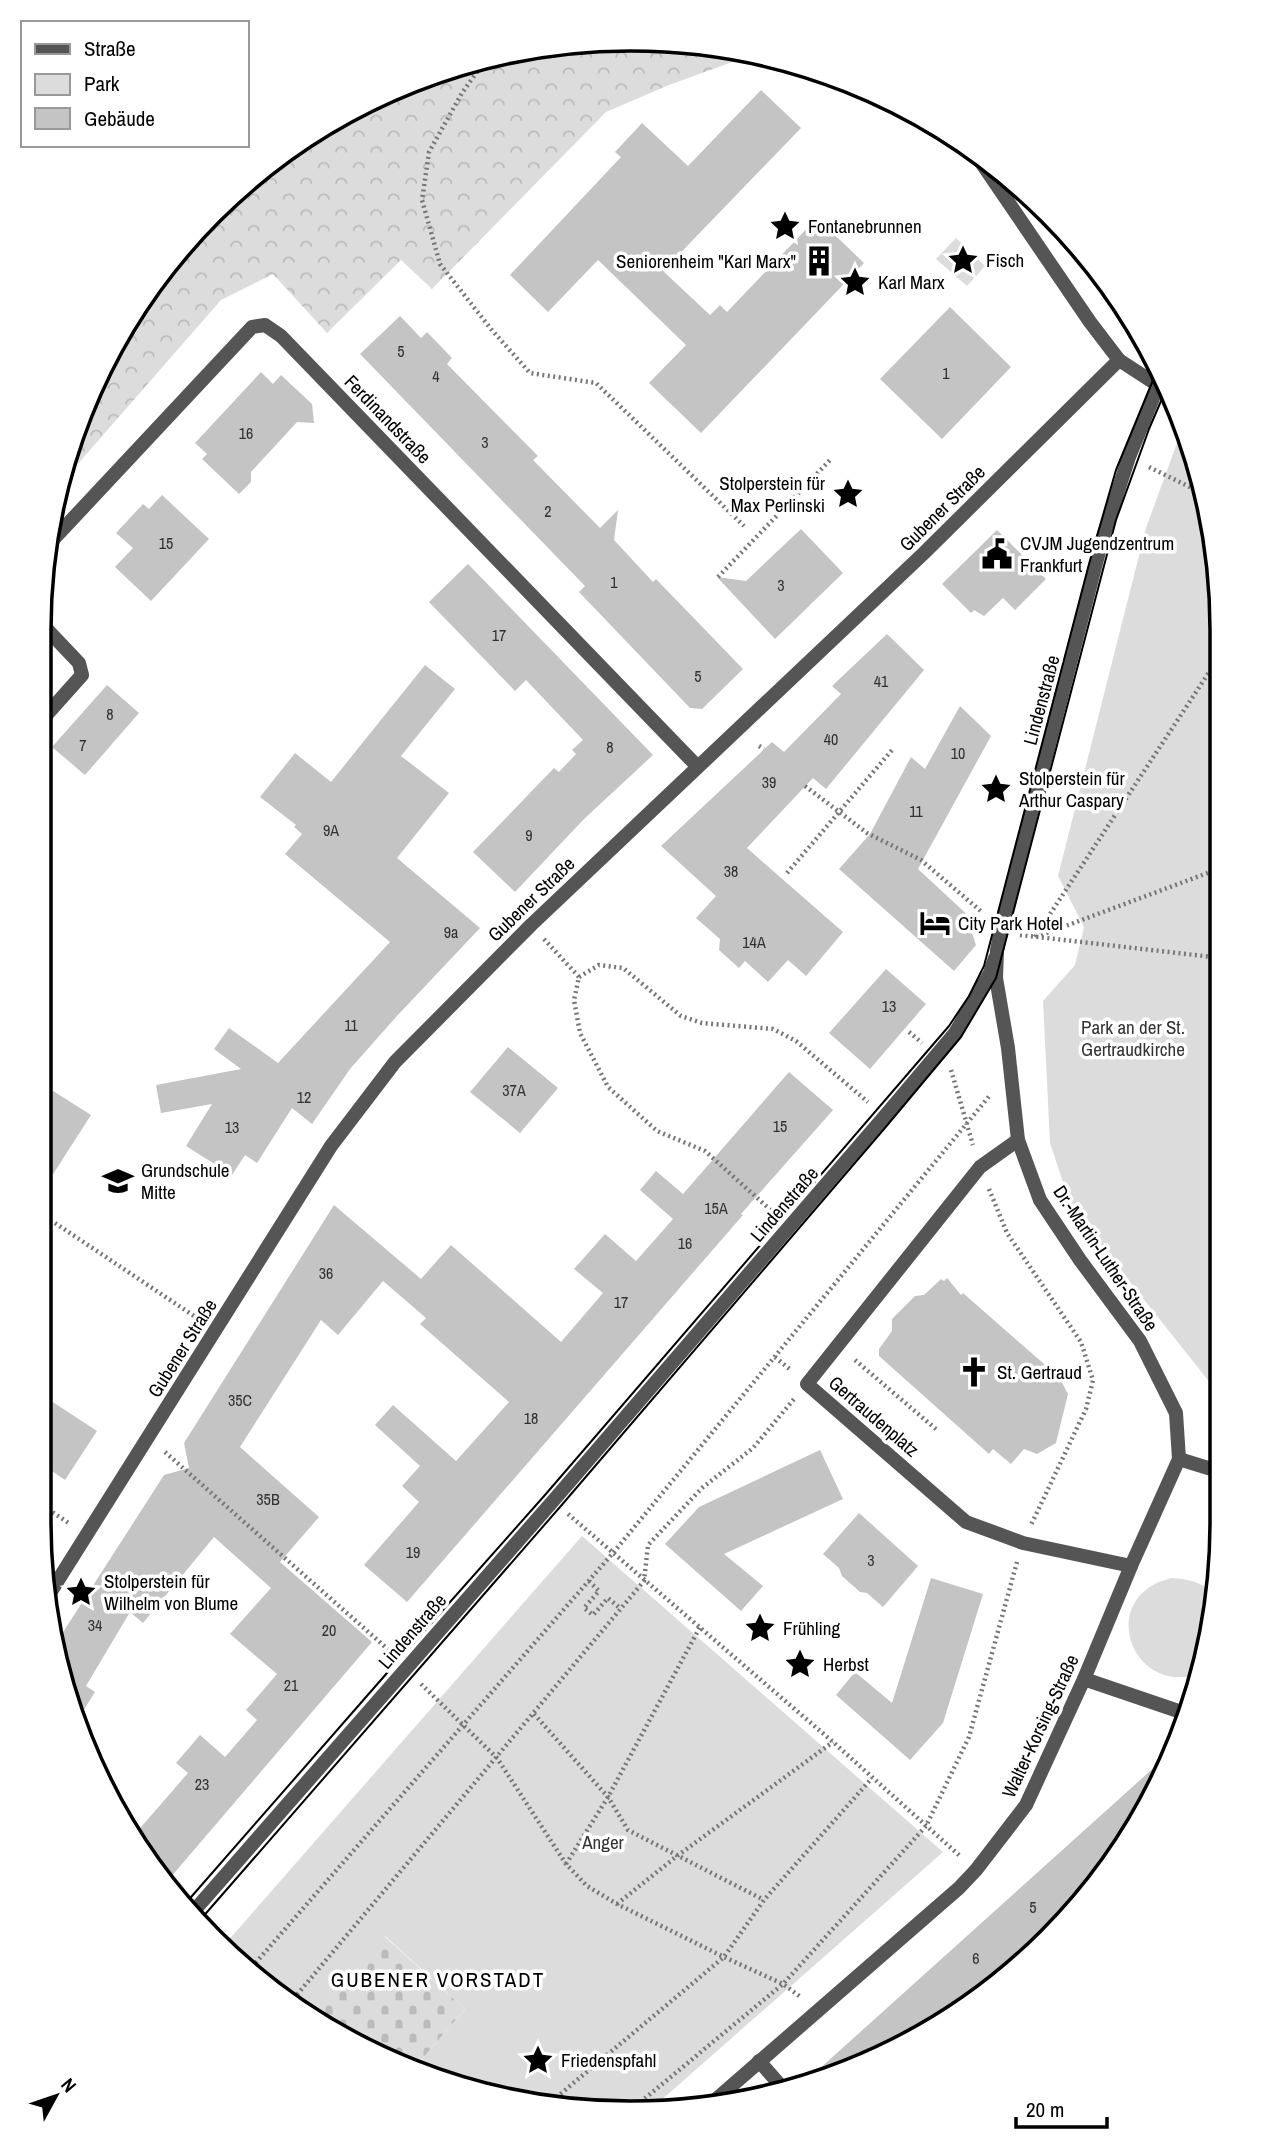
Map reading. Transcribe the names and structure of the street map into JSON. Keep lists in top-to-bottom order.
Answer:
{
  "streets": {
    "street": [
      "Ferdinandstraße",
      "Gubener Straße",
      "Lindenstraße",
      "Dr.-Martin-Luther-Straße",
      "Gertraudenplatz",
      "Walter-Korsing-Straße"
    ]
  },
  "crossings": [
    ["Ferdinandstraße", "Gubener Straße"],
    ["Lindenstraße", "Dr.-Martin-Luther-Straße"],
    ["Dr.-Martin-Luther-Straße", "Gertraudenplatz"],
    ["Dr.-Martin-Luther-Straße", "Walter-Korsing-Straße"],
    ["Gertraudenplatz", "Walter-Korsing-Straße"]
  ],
  "districts": ["GUBENER VORSTADT"],
  "parks": ["Park an der St. Gertraudkirche", "Anger"],
  "places": {
    "place": [
      "Fontanebrunnen",
      "Fisch",
      "Karl Marx",
      "Stolperstein für Max Perlinski",
      "Stolperstein für Arthur Caspary",
      "Stolperstein für Wilhelm von Blume",
      "Frühling",
      "Herbst",
      "Friedenspfahl"
    ],
    "building": ["Seniorenheim \"Karl Marx\""],
    "public building": ["CVJM Jugendzentrum Frankfurt"],
    "hotel": ["City Park Hotel"],
    "school or university": ["Grundschule Mitte"],
    "church": ["St. Gertraud"]
  },
  "house_numbers": [
    "5",
    "1",
    "4",
    "16",
    "3",
    "2",
    "15",
    "1",
    "3",
    "17",
    "5",
    "41",
    "8",
    "40",
    "7",
    "8",
    "10",
    "39",
    "11",
    "9A",
    "9",
    "38",
    "9a",
    "14A",
    "13",
    "11",
    "37A",
    "12",
    "15",
    "13",
    "15A",
    "16",
    "36",
    "17",
    "35C",
    "18",
    "35B",
    "19",
    "3",
    "34",
    "20",
    "21",
    "23",
    "5",
    "6"
  ],
  "legend": ["Straße", "Park", "Gebäude"],
  "scale_bar": "20 m",
  "north": "top right"
}
